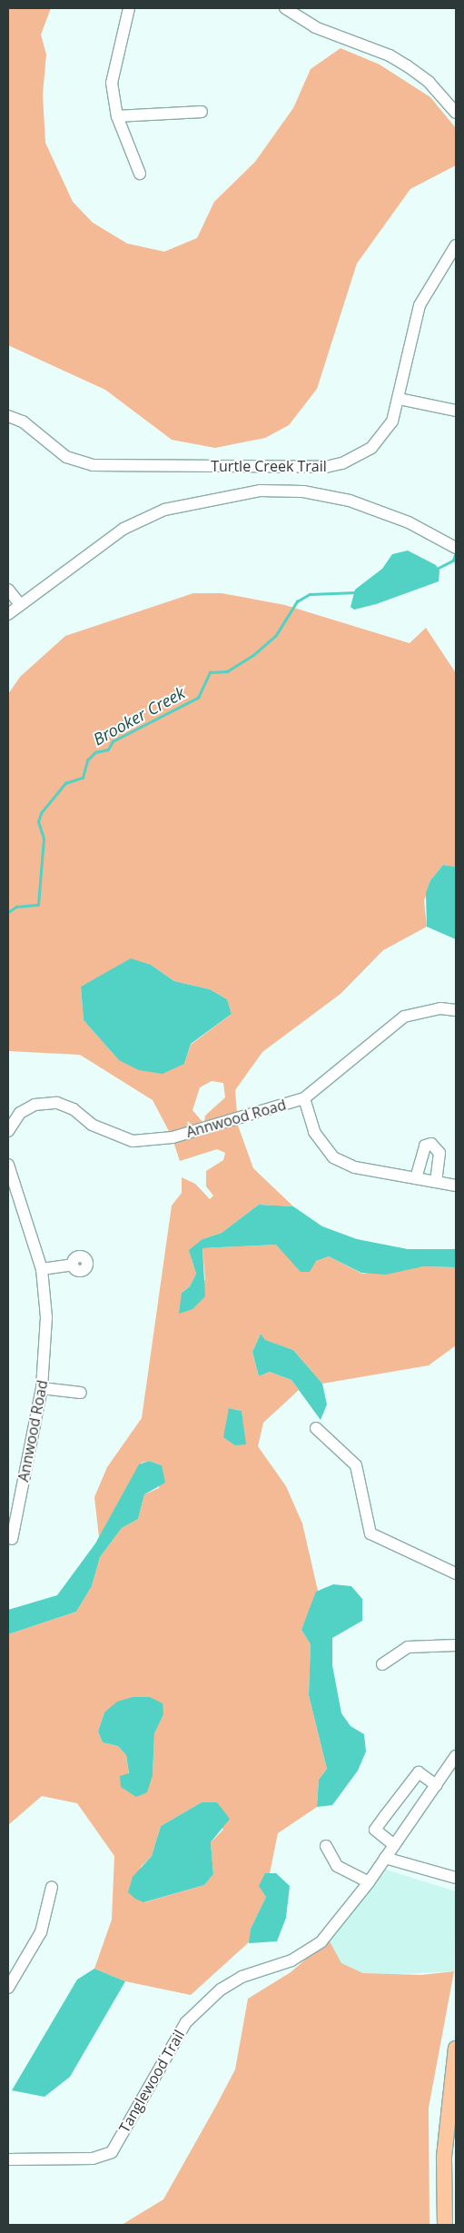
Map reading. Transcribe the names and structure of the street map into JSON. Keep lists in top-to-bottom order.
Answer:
{
  "streets": {
    "street": ["Turtle Creek Trail", "Annwood Road", "Tanglewood Trail"]
  },
  "water": ["Brooker Creek"]
}
